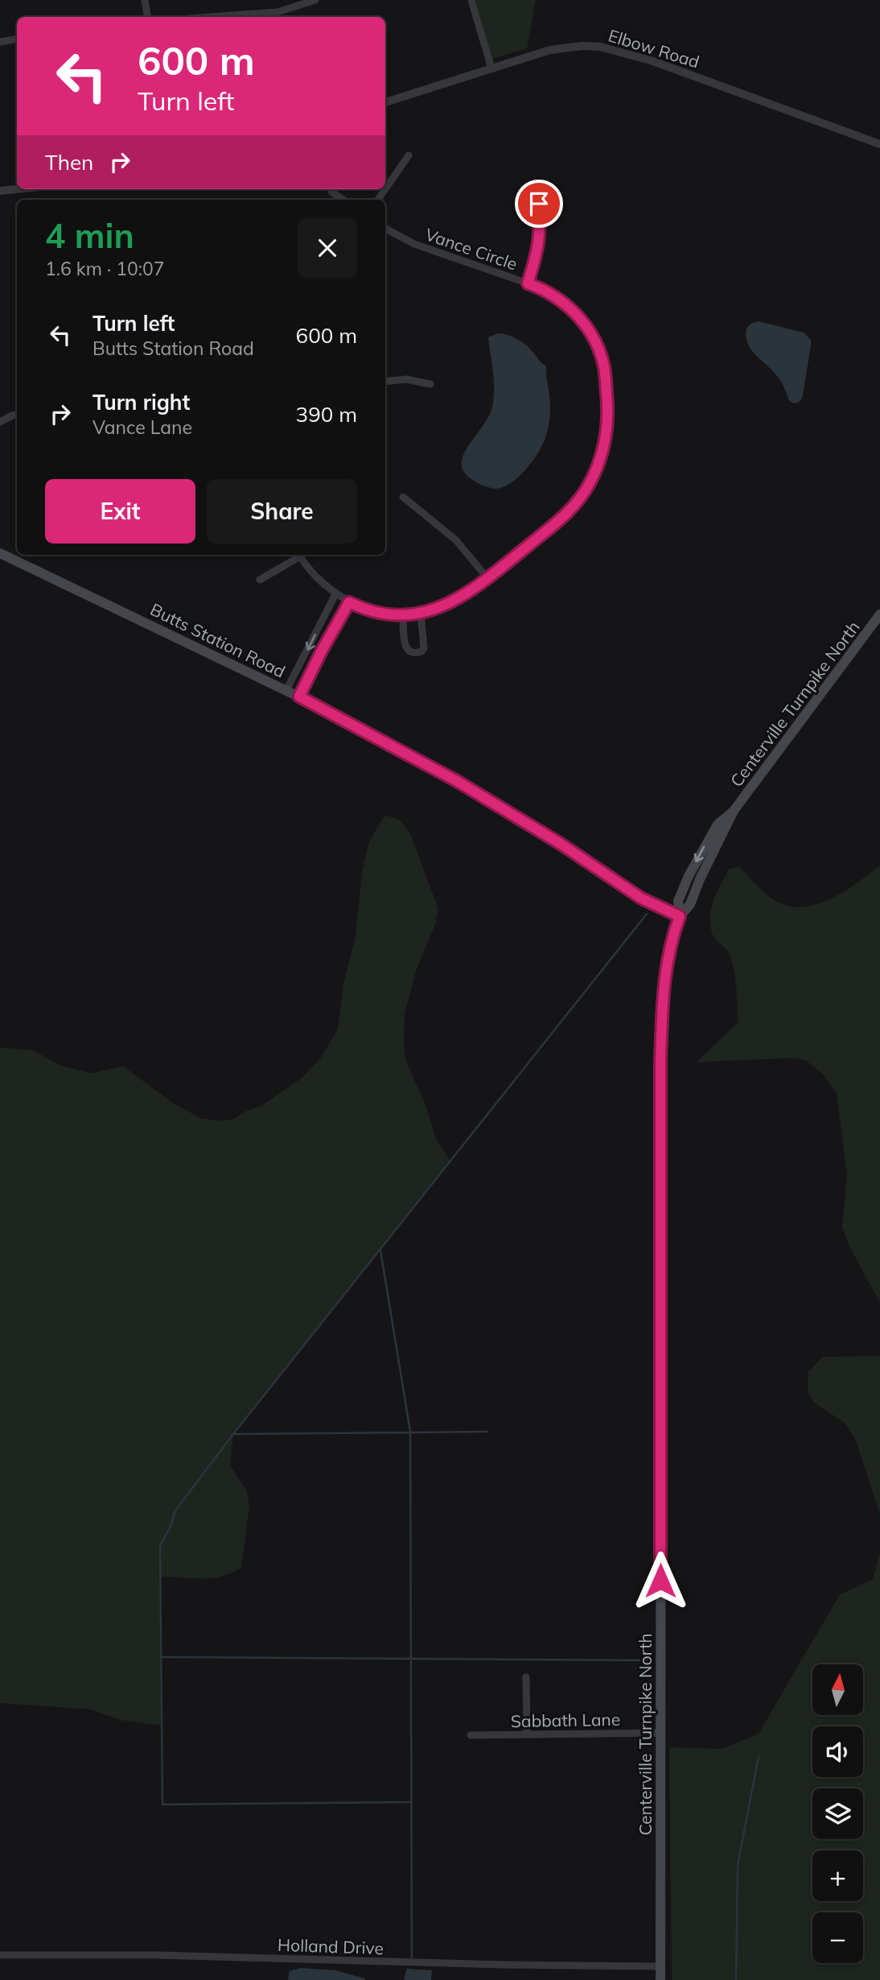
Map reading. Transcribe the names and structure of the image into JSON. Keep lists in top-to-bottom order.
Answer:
{
  "streets": {
    "main road": ["Butts Station Road", "Centerville Turnpike North"],
    "street": [
      "Elbow Road",
      "Vance Circle",
      "Sabbath Lane",
      "Holland Drive"
    ]
  },
  "crossings": [
    ["Butts Station Road", "Centerville Turnpike North"],
    ["Centerville Turnpike North", "Sabbath Lane"],
    ["Centerville Turnpike North", "Holland Drive"]
  ],
  "north": "top",
  "page": {
    "turn": ["600 m", "Turn left"],
    "then": "Then",
    "heading": ["4 min", "1.6 km · 10:07"],
    "list": [
      {
        "name": "Turn left",
        "note": "Butts Station Road",
        "value": "600 m"
      },
      {
        "name": "Turn right",
        "note": "Vance Lane",
        "value": "390 m"
      }
    ],
    "buttons": ["Exit", "Share"],
    "map_buttons": ["+", "−"]
  }
}
